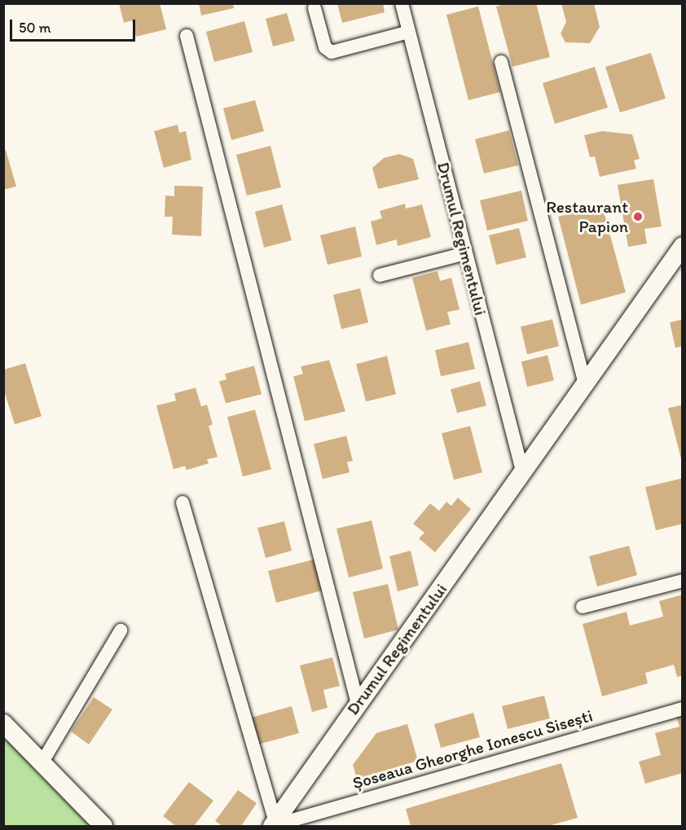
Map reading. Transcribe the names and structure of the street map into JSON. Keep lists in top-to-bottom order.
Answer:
{
  "streets": {
    "street": ["Drumul Regimentului", "Șoseaua Gheorghe Ionescu Sisești"]
  },
  "crossings": [
    ["Drumul Regimentului", "Șoseaua Gheorghe Ionescu Sisești"]
  ],
  "places": ["Restaurant Papion"],
  "scale_bar": "50 m"
}
